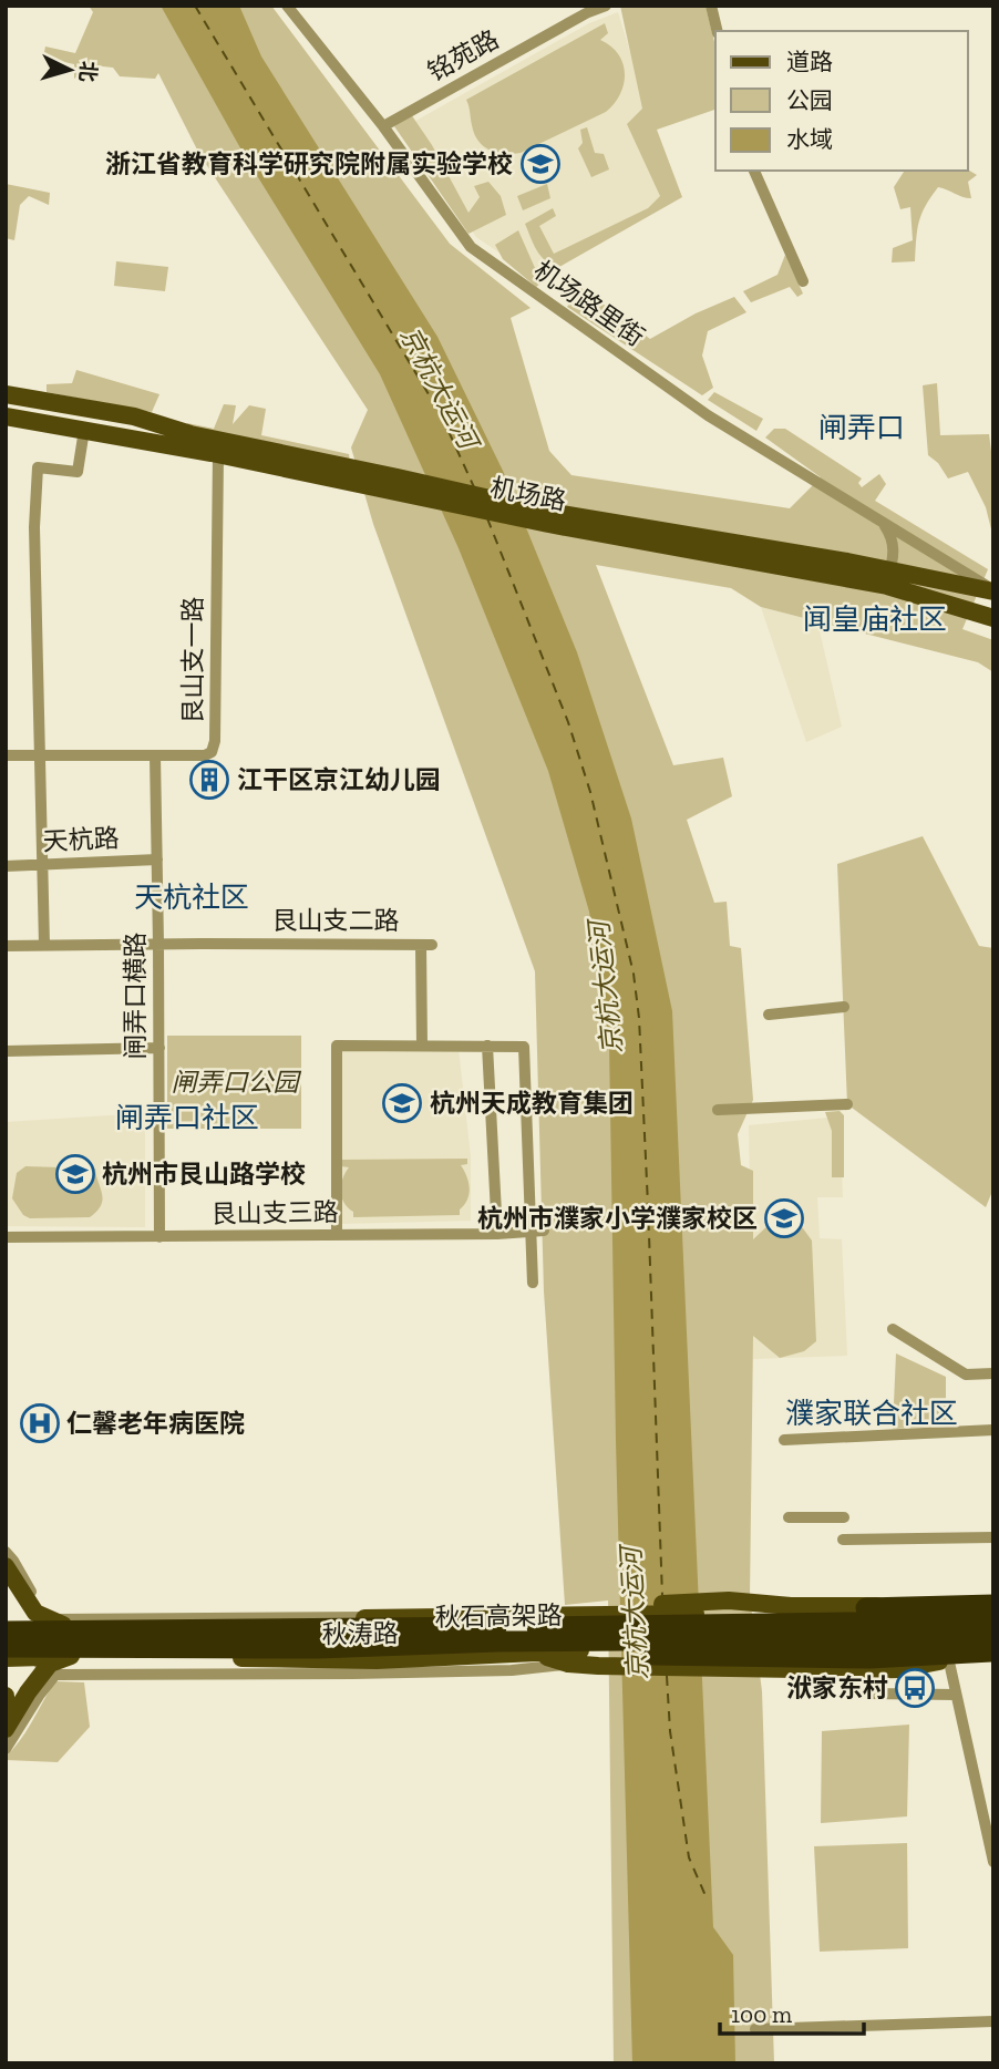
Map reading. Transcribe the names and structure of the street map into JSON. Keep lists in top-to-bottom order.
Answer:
{
  "streets": {
    "highway": ["秋石高架路"],
    "main road": ["机场路", "秋涛路"],
    "street": [
      "铭苑路",
      "机场路里街",
      "艮山支一路",
      "天杭路",
      "艮山支二路",
      "闸弄口横路",
      "艮山支三路"
    ]
  },
  "crossings": [
    ["铭苑路", "机场路里街"],
    ["机场路里街", "机场路"],
    ["机场路", "艮山支一路"],
    ["艮山支一路", "闸弄口横路"],
    ["天杭路", "闸弄口横路"],
    ["艮山支二路", "闸弄口横路"],
    ["闸弄口横路", "艮山支三路"],
    ["秋石高架路", "秋涛路"]
  ],
  "districts": [
    "闸弄口",
    "闻皇庙社区",
    "天杭社区",
    "闸弄口社区",
    "濮家联合社区"
  ],
  "water": ["京杭大运河"],
  "parks": ["闸弄口公园"],
  "places": {
    "school or university": [
      "浙江省教育科学研究院附属实验学校",
      "杭州天成教育集团",
      "杭州市艮山路学校",
      "杭州市濮家小学濮家校区"
    ],
    "building": ["江干区京江幼儿园"],
    "hospital": ["仁馨老年病医院"],
    "bus stop": ["洑家东村"]
  },
  "legend": ["道路", "公园", "水域"],
  "scale_bar": "100 m",
  "north": "right"
}
